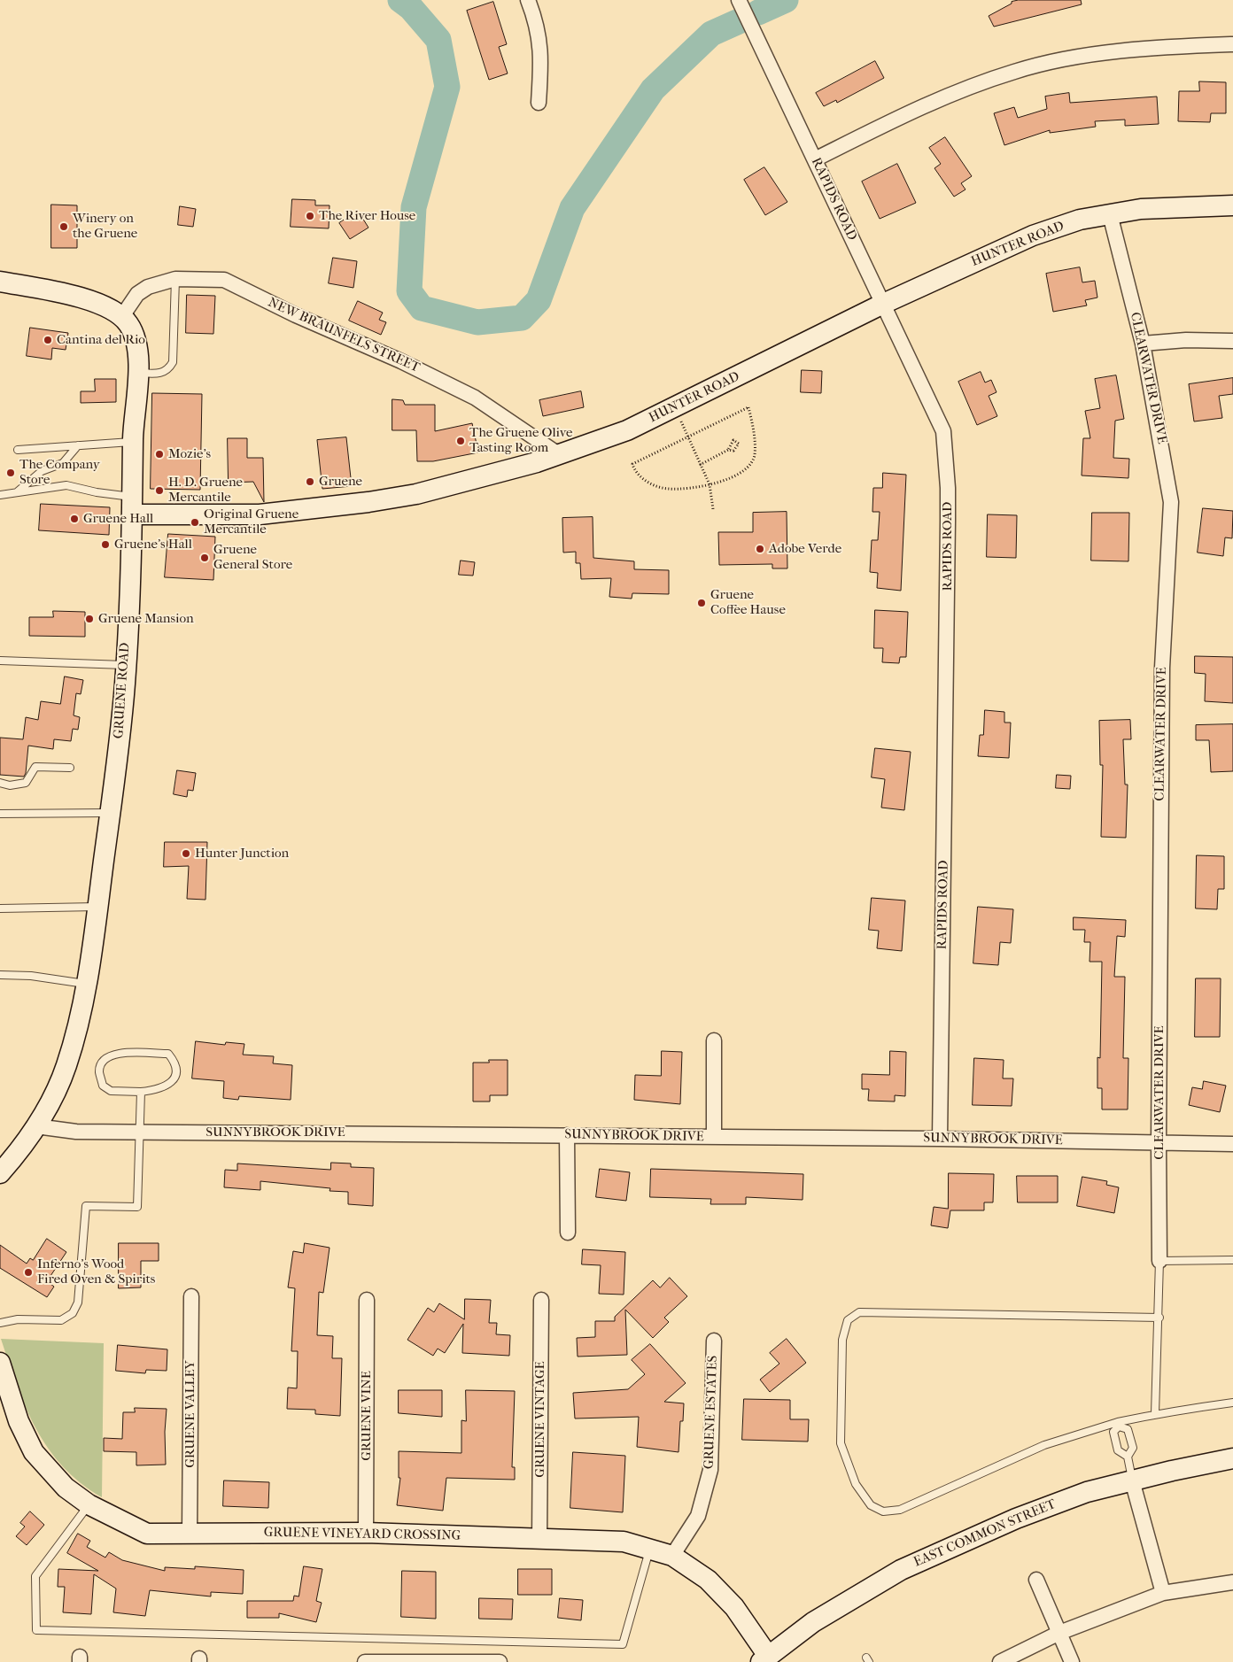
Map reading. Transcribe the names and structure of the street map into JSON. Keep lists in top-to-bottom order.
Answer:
{
  "streets": {
    "street": [
      "RAPIDS ROAD",
      "HUNTER ROAD",
      "NEW BRAUNFELS STREET",
      "CLEARWATER DRIVE",
      "GRUENE ROAD",
      "SUNNYBROOK DRIVE",
      "GRUENE ESTATES",
      "GRUENE VALLEY",
      "GRUENE VINE",
      "GRUENE VINTAGE",
      "EAST COMMON STREET",
      "GRUENE VINEYARD CROSSING"
    ]
  },
  "crossings": [
    ["RAPIDS ROAD", "HUNTER ROAD"],
    ["RAPIDS ROAD", "SUNNYBROOK DRIVE"],
    ["HUNTER ROAD", "NEW BRAUNFELS STREET"],
    ["HUNTER ROAD", "CLEARWATER DRIVE"],
    ["HUNTER ROAD", "GRUENE ROAD"],
    ["NEW BRAUNFELS STREET", "GRUENE ROAD"],
    ["CLEARWATER DRIVE", "SUNNYBROOK DRIVE"],
    ["GRUENE ROAD", "SUNNYBROOK DRIVE"],
    ["GRUENE ESTATES", "GRUENE VINEYARD CROSSING"],
    ["GRUENE VALLEY", "GRUENE VINEYARD CROSSING"],
    ["GRUENE VINE", "GRUENE VINEYARD CROSSING"],
    ["GRUENE VINTAGE", "GRUENE VINEYARD CROSSING"],
    ["EAST COMMON STREET", "GRUENE VINEYARD CROSSING"]
  ],
  "places": [
    "The River House",
    "Winery on the Gruene",
    "Cantina del Rio",
    "The Gruene Olive Tasting Room",
    "Mozie's",
    "The Company Store",
    "Gruene",
    "H. D. Gruene Mercantile",
    "Gruene Hall",
    "Original Gruene Mercantile",
    "Gruene's Hall",
    "Adobe Verde",
    "Gruene General Store",
    "Gruene Coffee Hause",
    "Gruene Mansion",
    "Hunter Junction",
    "Inferno's Wood Fired Oven & Spirits"
  ]
}
